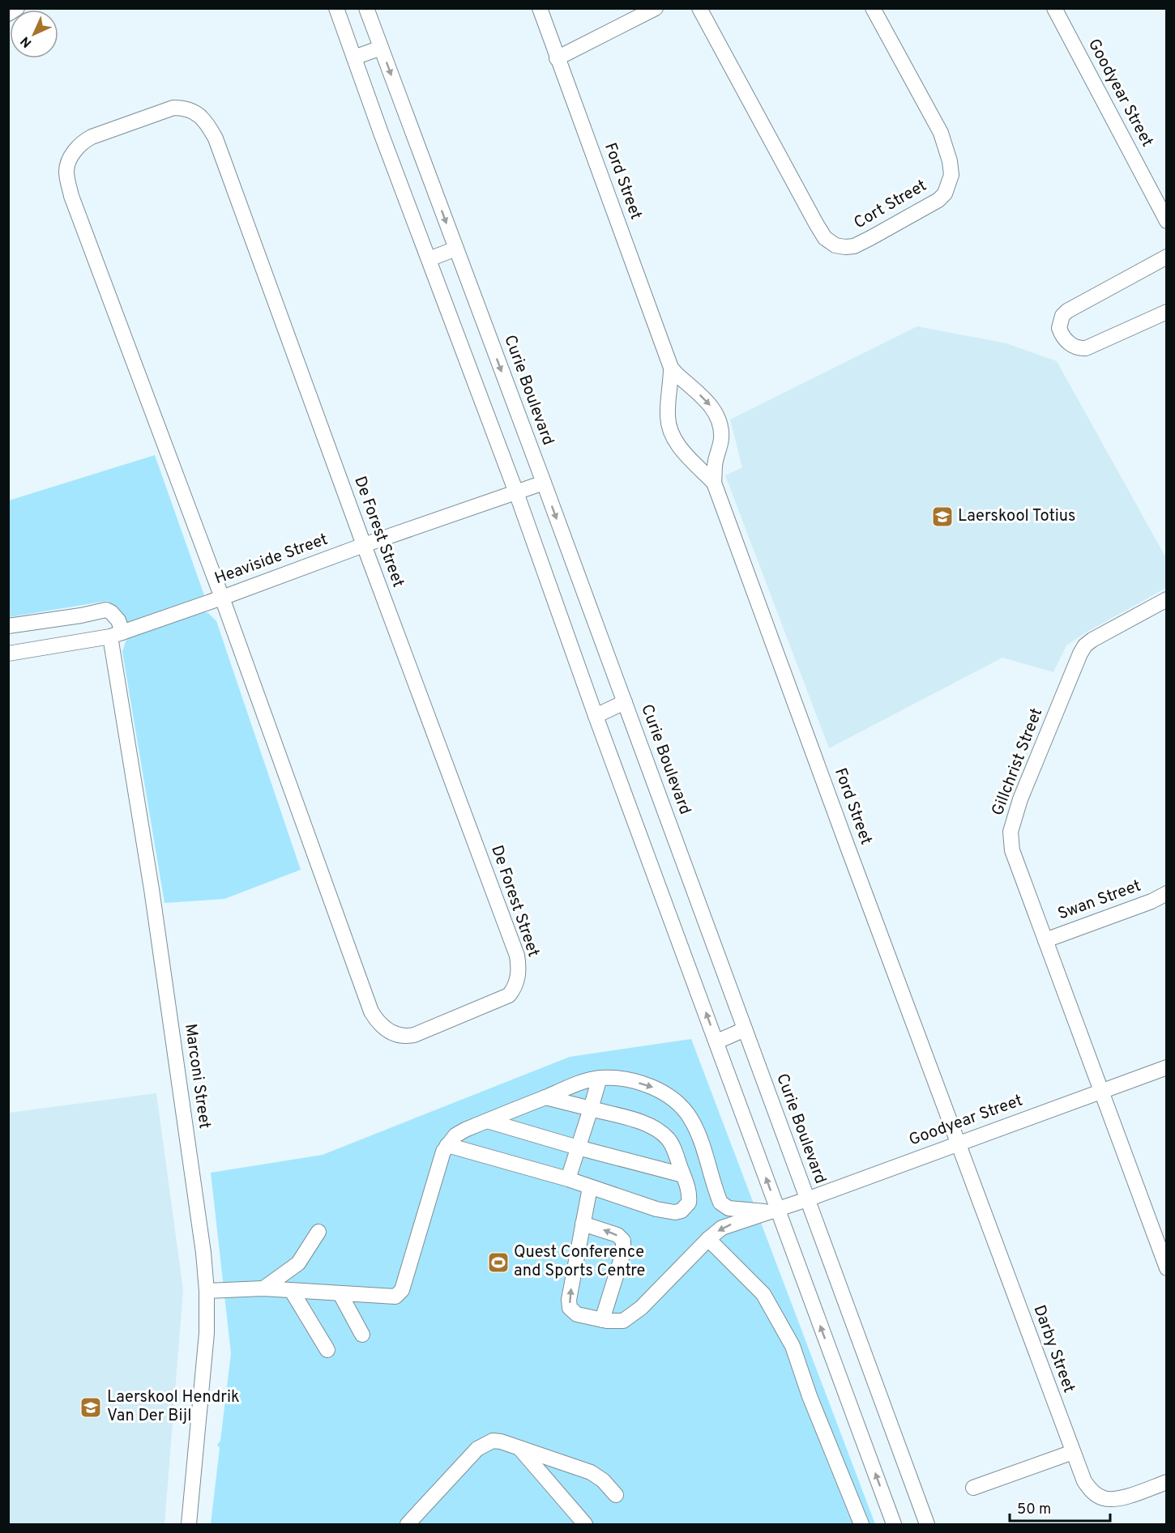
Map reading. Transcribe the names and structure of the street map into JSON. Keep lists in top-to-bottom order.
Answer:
{
  "streets": {
    "street": [
      "Goodyear Street",
      "Ford Street",
      "Cort Street",
      "Curie Boulevard",
      "De Forest Street",
      "Heaviside Street",
      "Gillchrist Street",
      "Swan Street",
      "Marconi Street",
      "Darby Street"
    ]
  },
  "crossings": [
    ["Goodyear Street", "Ford Street"],
    ["Goodyear Street", "Curie Boulevard"],
    ["Goodyear Street", "Gillchrist Street"],
    ["Goodyear Street", "Darby Street"],
    ["Ford Street", "Darby Street"],
    ["Curie Boulevard", "Heaviside Street"],
    ["De Forest Street", "Heaviside Street"],
    ["Heaviside Street", "Marconi Street"],
    ["Gillchrist Street", "Swan Street"]
  ],
  "places": {
    "school or university": ["Laerskool Totius", "Laerskool Hendrik Van Der Bijl"],
    "sports": ["Quest Conference and Sports Centre"]
  },
  "scale_bar": "50 m",
  "north": "bottom left"
}
